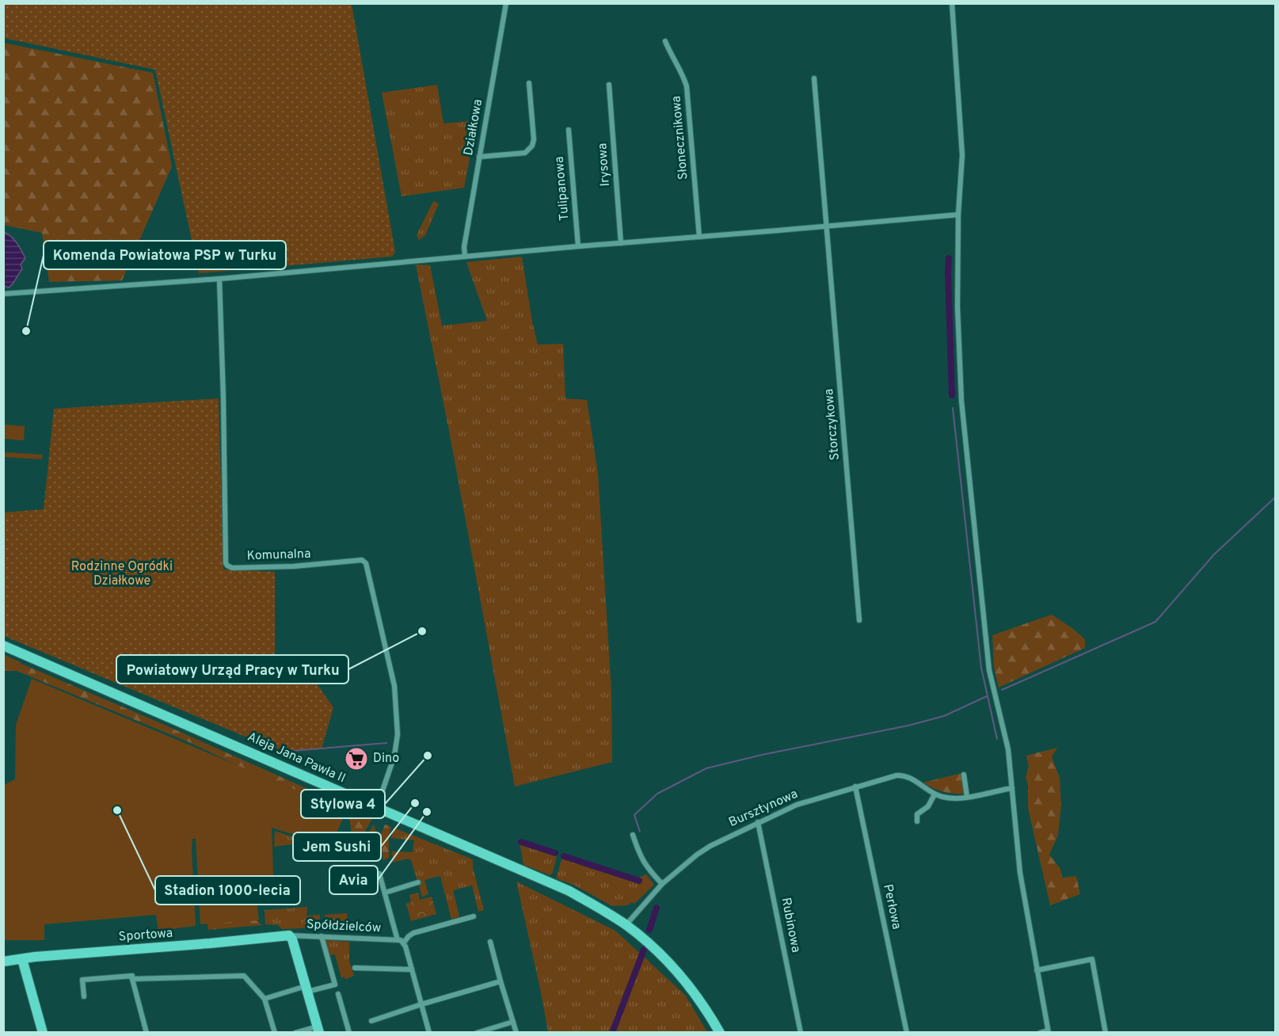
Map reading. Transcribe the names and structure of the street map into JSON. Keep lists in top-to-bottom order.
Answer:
{
  "streets": {
    "main road": ["Aleja Jana Pawła II", "Sportowa"],
    "street": [
      "Działkowa",
      "Słonecznikowa",
      "Irysowa",
      "Tulipanowa",
      "Storczykowa",
      "Komunalna",
      "Bursztynowa",
      "Perłowa",
      "Rubinowa",
      "Spółdzielców"
    ]
  },
  "crossings": [
    ["Komunalna", "Aleja Jana Pawła II"],
    ["Aleja Jana Pawła II", "Bursztynowa"],
    ["Bursztynowa", "Perłowa"],
    ["Bursztynowa", "Rubinowa"],
    ["Spółdzielców", "Sportowa"]
  ],
  "parks": ["Rodzinne Ogródki Działkowe"],
  "places": {
    "other": [
      "Komenda Powiatowa PSP w Turku",
      "Powiatowy Urząd Pracy w Turku",
      "Stylowa 4",
      "Jem Sushi",
      "Stadion 1000-lecia",
      "Avia"
    ],
    "supermarket": ["Dino"]
  }
}
